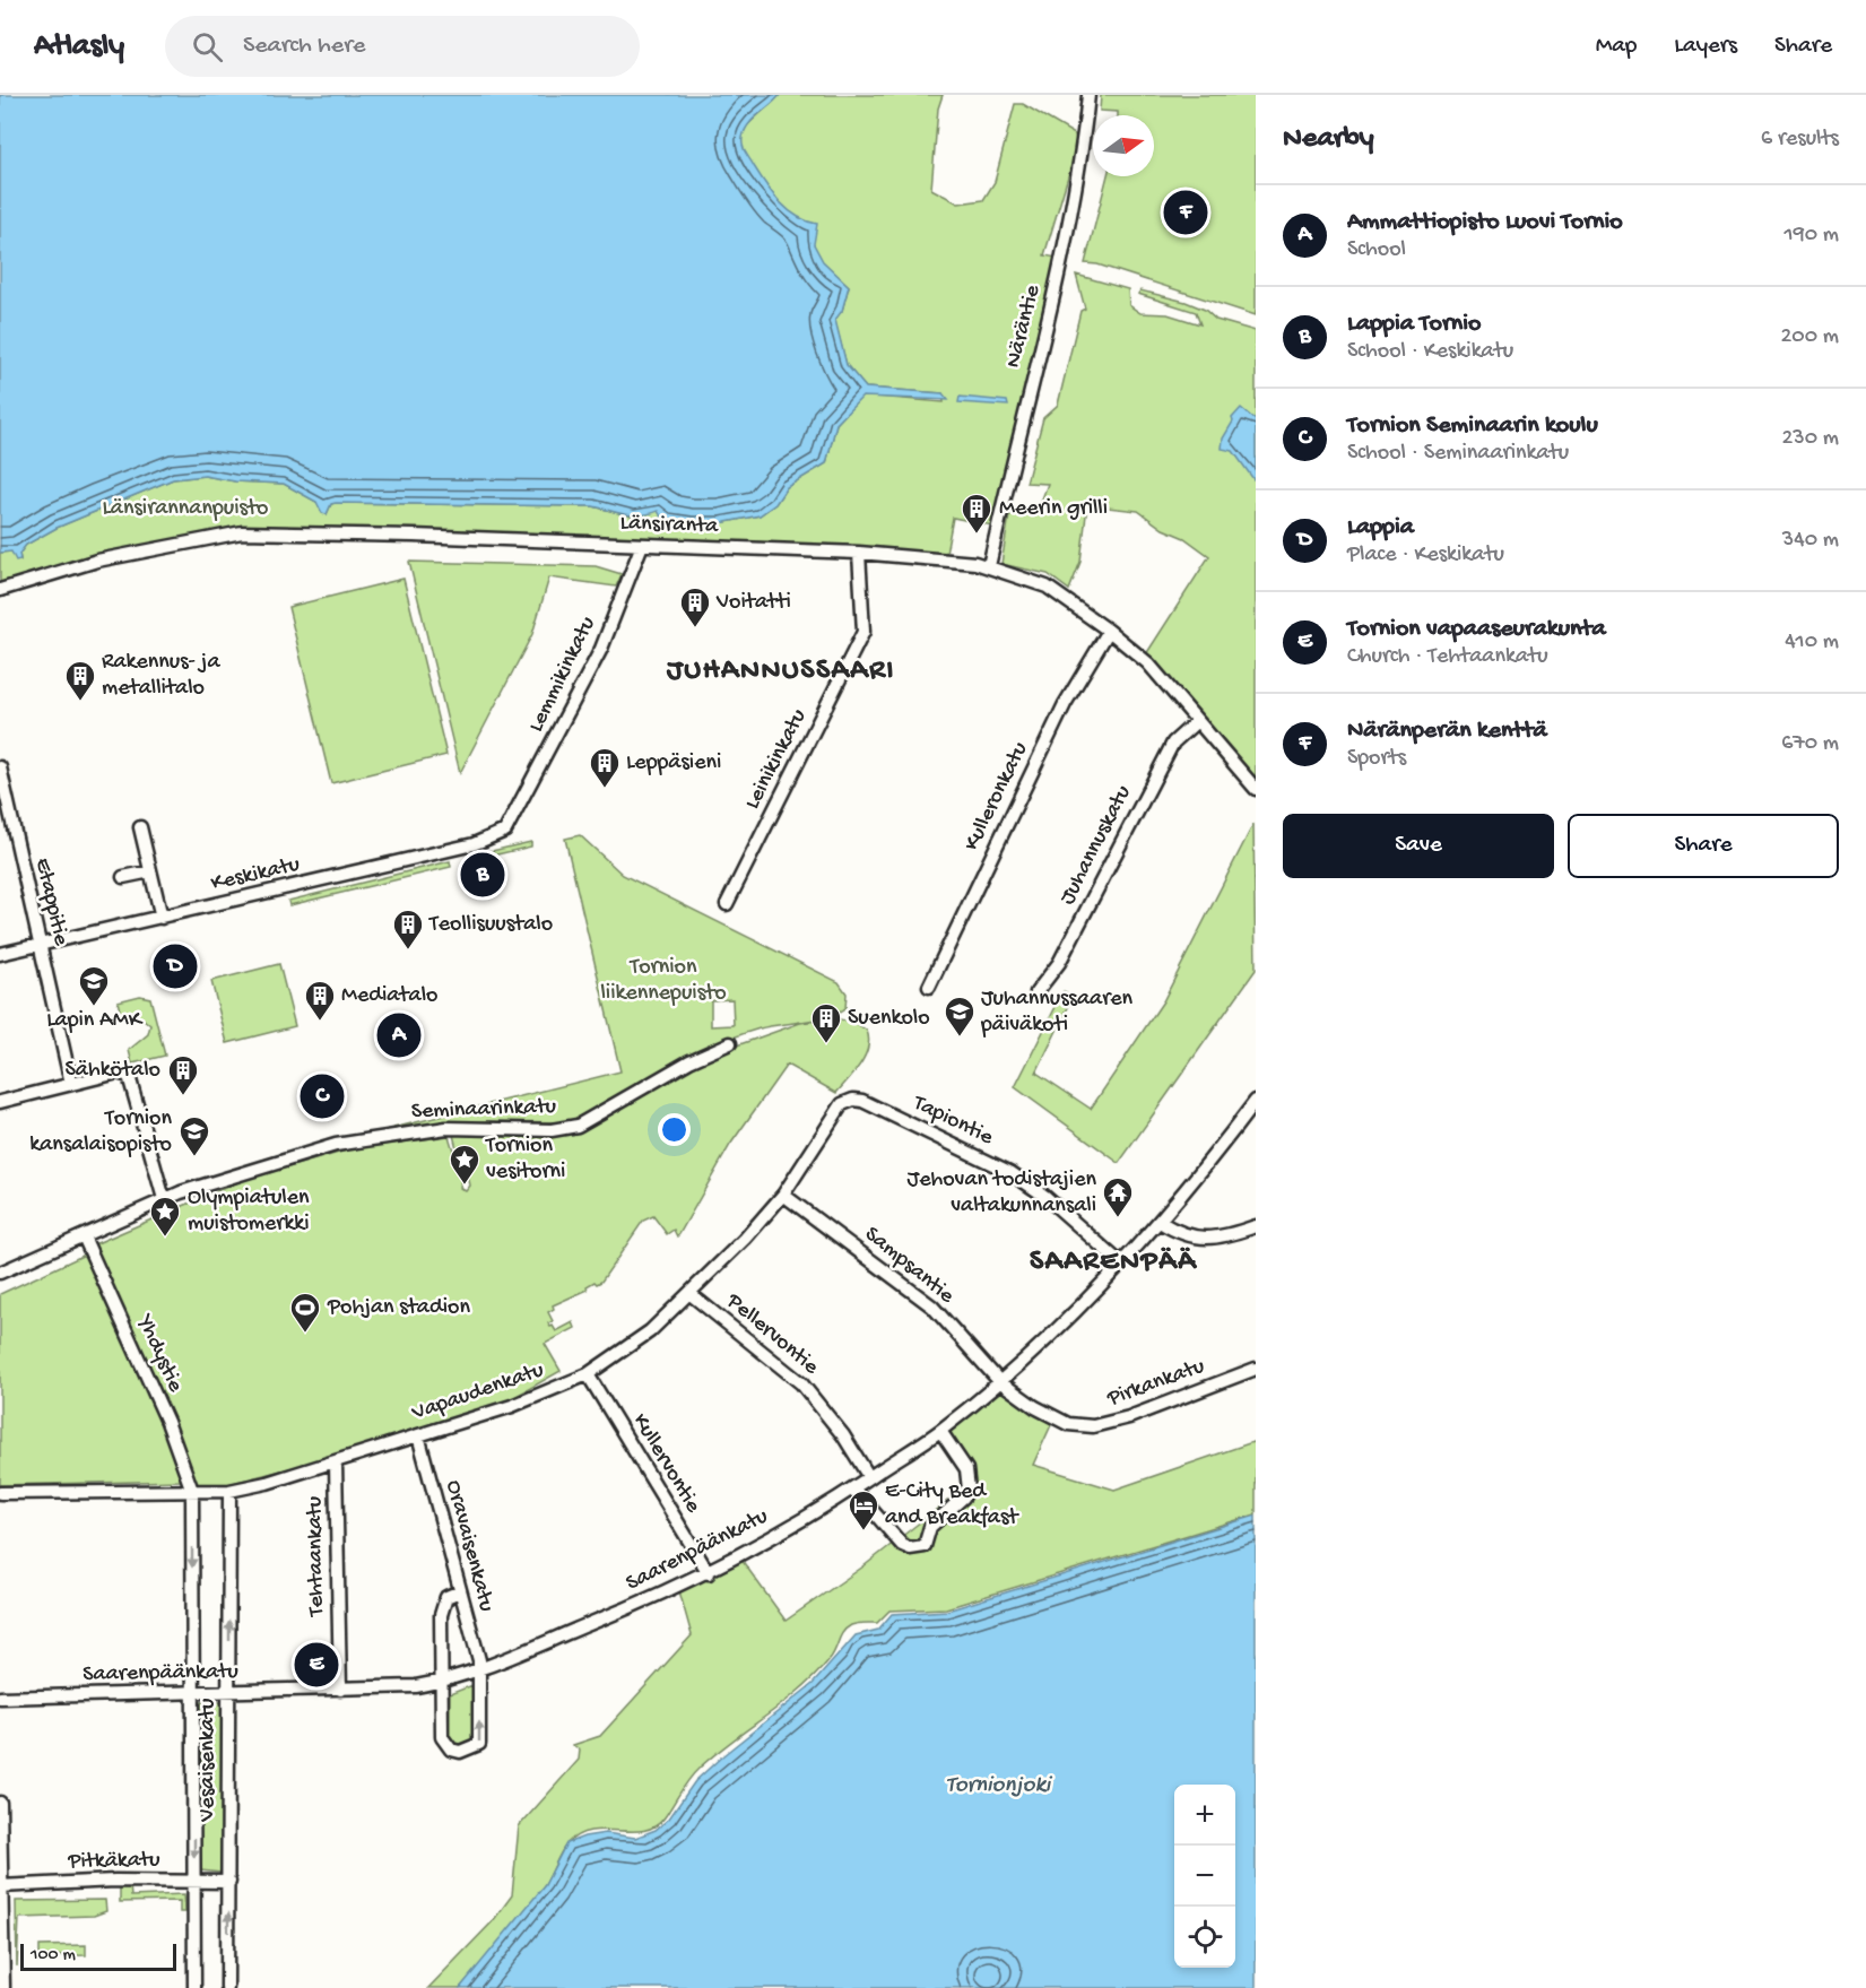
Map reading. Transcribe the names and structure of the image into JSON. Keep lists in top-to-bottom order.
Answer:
{
  "streets": {
    "street": [
      "Näräntie",
      "Länsiranta",
      "Lemmikinkatu",
      "Leinikinkatu",
      "Kulleronkatu",
      "Juhannuskatu",
      "Keskikatu",
      "Etappitie",
      "Seminaarinkatu",
      "Tapiontie",
      "Sampsantie",
      "Pellervontie",
      "Yhdystie",
      "Pirkankatu",
      "Vapaudenkatu",
      "Kullervontie",
      "Oravaisenkatu",
      "Saarenpäänkatu",
      "Tehtaankatu",
      "Vesaisenkatu",
      "Pitkäkatu"
    ]
  },
  "crossings": [
    ["Näräntie", "Länsiranta"],
    ["Länsiranta", "Lemmikinkatu"],
    ["Länsiranta", "Leinikinkatu"],
    ["Länsiranta", "Kulleronkatu"],
    ["Länsiranta", "Juhannuskatu"],
    ["Lemmikinkatu", "Keskikatu"],
    ["Keskikatu", "Etappitie"],
    ["Seminaarinkatu", "Yhdystie"],
    ["Tapiontie", "Vapaudenkatu"],
    ["Tapiontie", "Saarenpäänkatu"],
    ["Sampsantie", "Pirkankatu"],
    ["Sampsantie", "Vapaudenkatu"],
    ["Sampsantie", "Saarenpäänkatu"],
    ["Pellervontie", "Vapaudenkatu"],
    ["Pellervontie", "Saarenpäänkatu"],
    ["Yhdystie", "Vapaudenkatu"],
    ["Yhdystie", "Vesaisenkatu"],
    ["Pirkankatu", "Saarenpäänkatu"],
    ["Vapaudenkatu", "Kullervontie"],
    ["Vapaudenkatu", "Oravaisenkatu"],
    ["Vapaudenkatu", "Tehtaankatu"],
    ["Vapaudenkatu", "Vesaisenkatu"],
    ["Kullervontie", "Saarenpäänkatu"],
    ["Oravaisenkatu", "Saarenpäänkatu"],
    ["Saarenpäänkatu", "Tehtaankatu"],
    ["Saarenpäänkatu", "Vesaisenkatu"],
    ["Vesaisenkatu", "Pitkäkatu"]
  ],
  "districts": ["JUHANNUSSAARI", "SAARENPÄÄ"],
  "water": ["Tornionjoki"],
  "parks": ["Länsirannanpuisto", "Tornion liikennepuisto"],
  "places": {
    "building": [
      "Meerin grilli",
      "Voitatti",
      "Rakennus- ja metallitalo",
      "Leppäsieni",
      "Teollisuustalo",
      "Mediatalo",
      "Suenkolo",
      "Sähkötalo"
    ],
    "school or university": ["Lapin AMK", "Juhannussaaren päiväkoti", "Tornion kansalaisopisto"],
    "place": ["Tornion vesitorni", "Olympiatulen muistomerkki"],
    "temple": ["Jehovan todistajien valtakunnansali"],
    "sports": ["Pohjan stadion"],
    "hotel": ["E-City Bed and Breakfast"]
  },
  "scale_bar": "100 m",
  "north": "right",
  "page": {
    "header": "Atlasly",
    "search": "Search here",
    "nav": ["Map", "Layers", "Share"],
    "heading": ["Nearby", "6 results"],
    "list": [
      {
        "mark": "A",
        "name": "Ammattiopisto Luovi Tornio",
        "note": "School",
        "value": "190 m"
      },
      {
        "mark": "B",
        "name": "Lappia Tornio",
        "note": "School · Keskikatu",
        "value": "200 m"
      },
      {
        "mark": "C",
        "name": "Tornion Seminaarin koulu",
        "note": "School · Seminaarinkatu",
        "value": "230 m"
      },
      {
        "mark": "D",
        "name": "Lappia",
        "note": "Place · Keskikatu",
        "value": "340 m"
      },
      {
        "mark": "E",
        "name": "Tornion vapaaseurakunta",
        "note": "Church · Tehtaankatu",
        "value": "410 m"
      },
      {
        "mark": "F",
        "name": "Näränperän kenttä",
        "note": "Sports",
        "value": "670 m"
      }
    ],
    "pins": [
      "F",
      "B",
      "D",
      "A",
      "C",
      "E"
    ],
    "buttons": ["Save", "Share"],
    "map_buttons": ["+", "−"],
    "scale": "100 m"
  }
}
